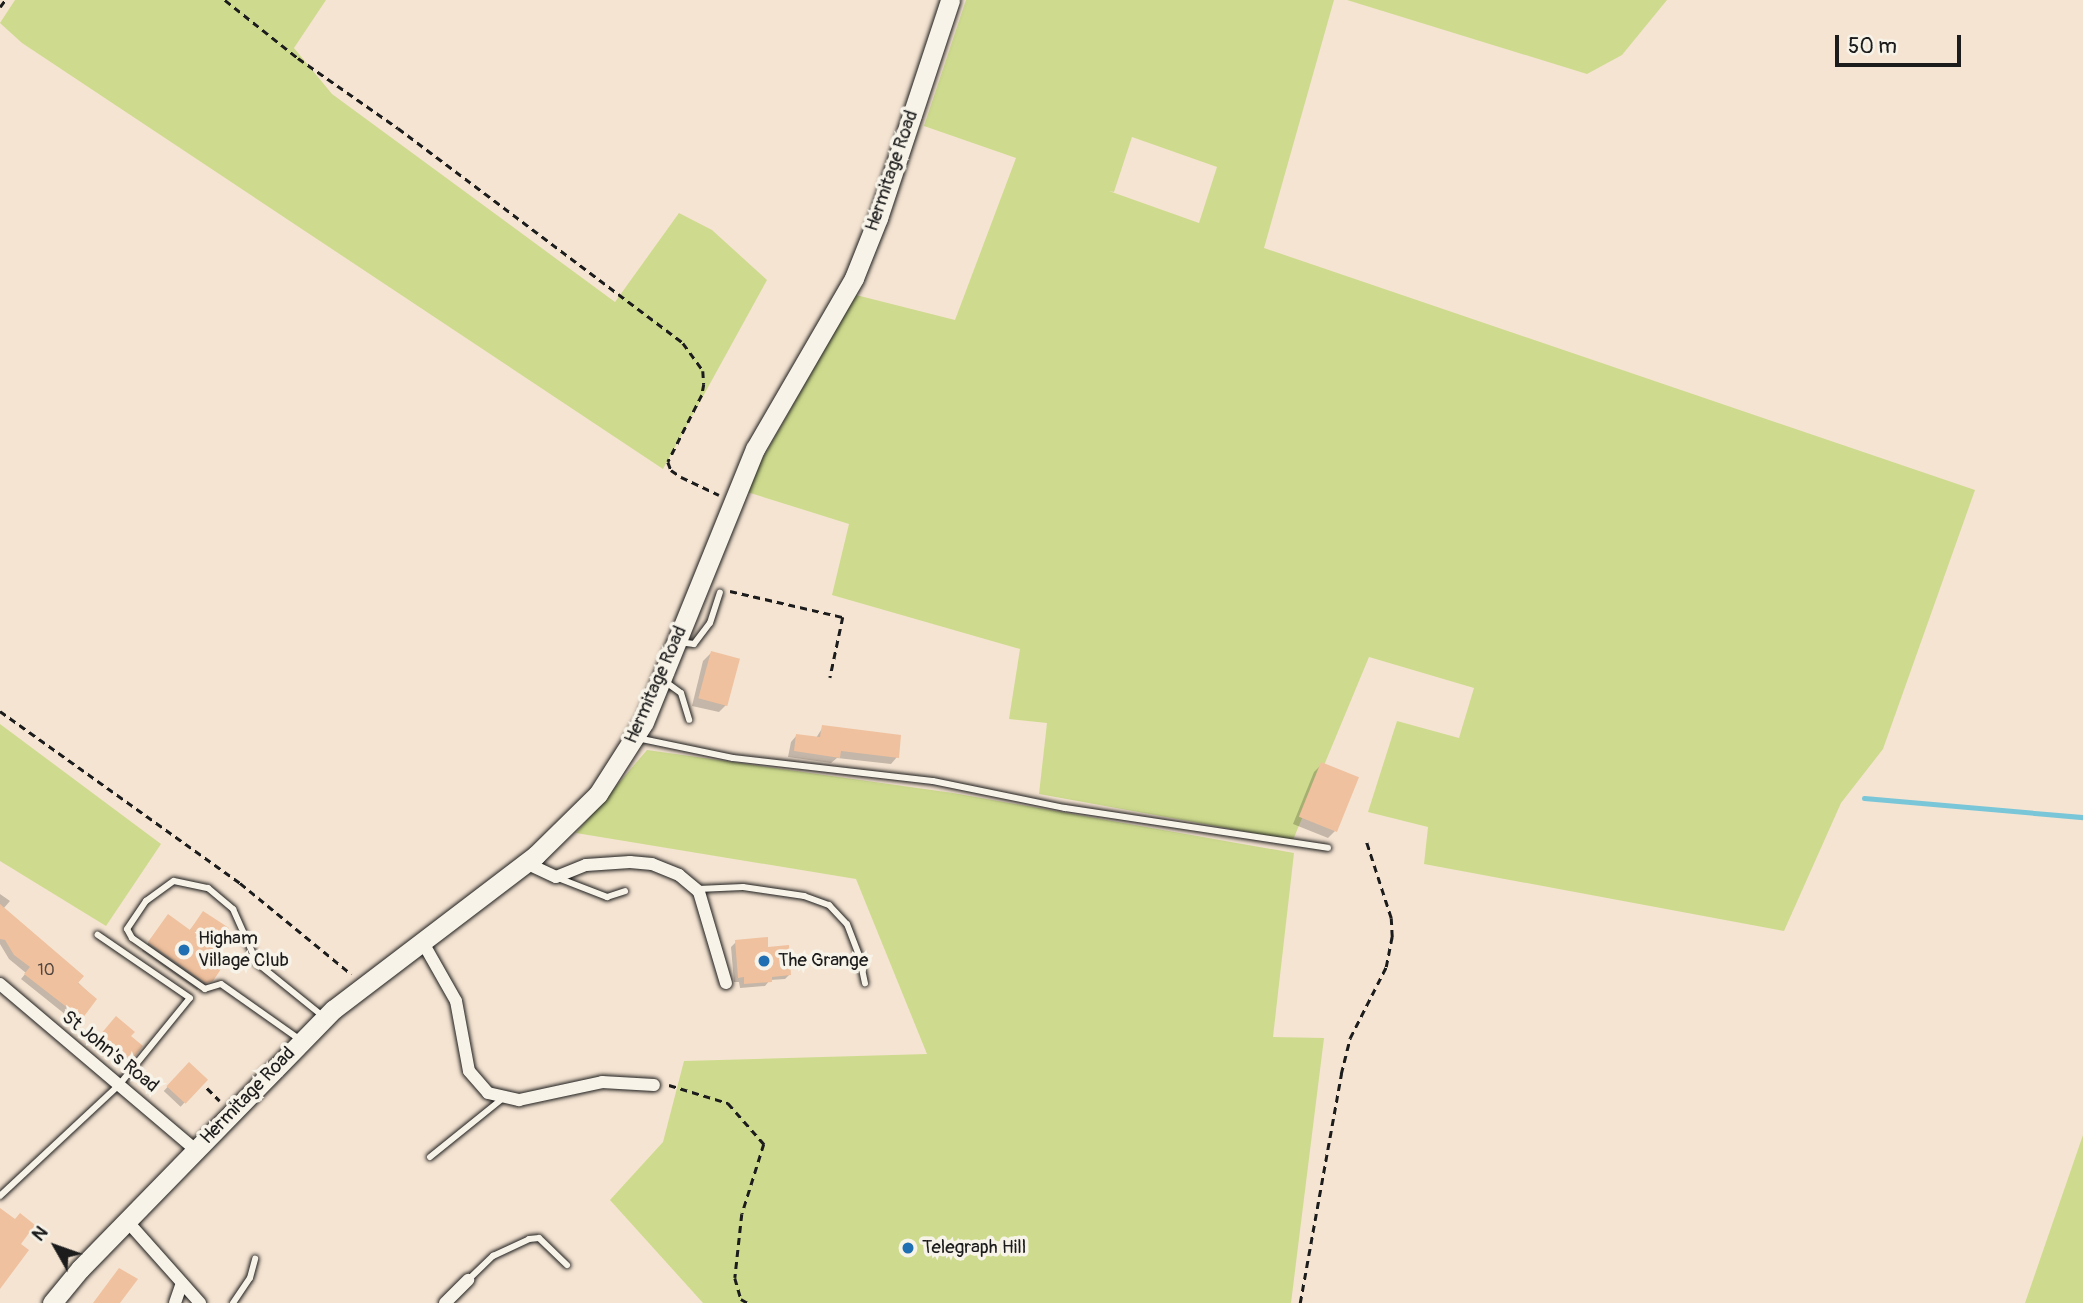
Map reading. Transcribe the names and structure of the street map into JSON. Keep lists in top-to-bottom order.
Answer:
{
  "streets": {
    "street": ["Hermitage Road", "St John's Road"]
  },
  "crossings": [
    ["Hermitage Road", "St John's Road"]
  ],
  "places": ["Higham Village Club", "The Grange", "Telegraph Hill"],
  "house_numbers": ["10"],
  "scale_bar": "50 m",
  "north": "top left"
}
